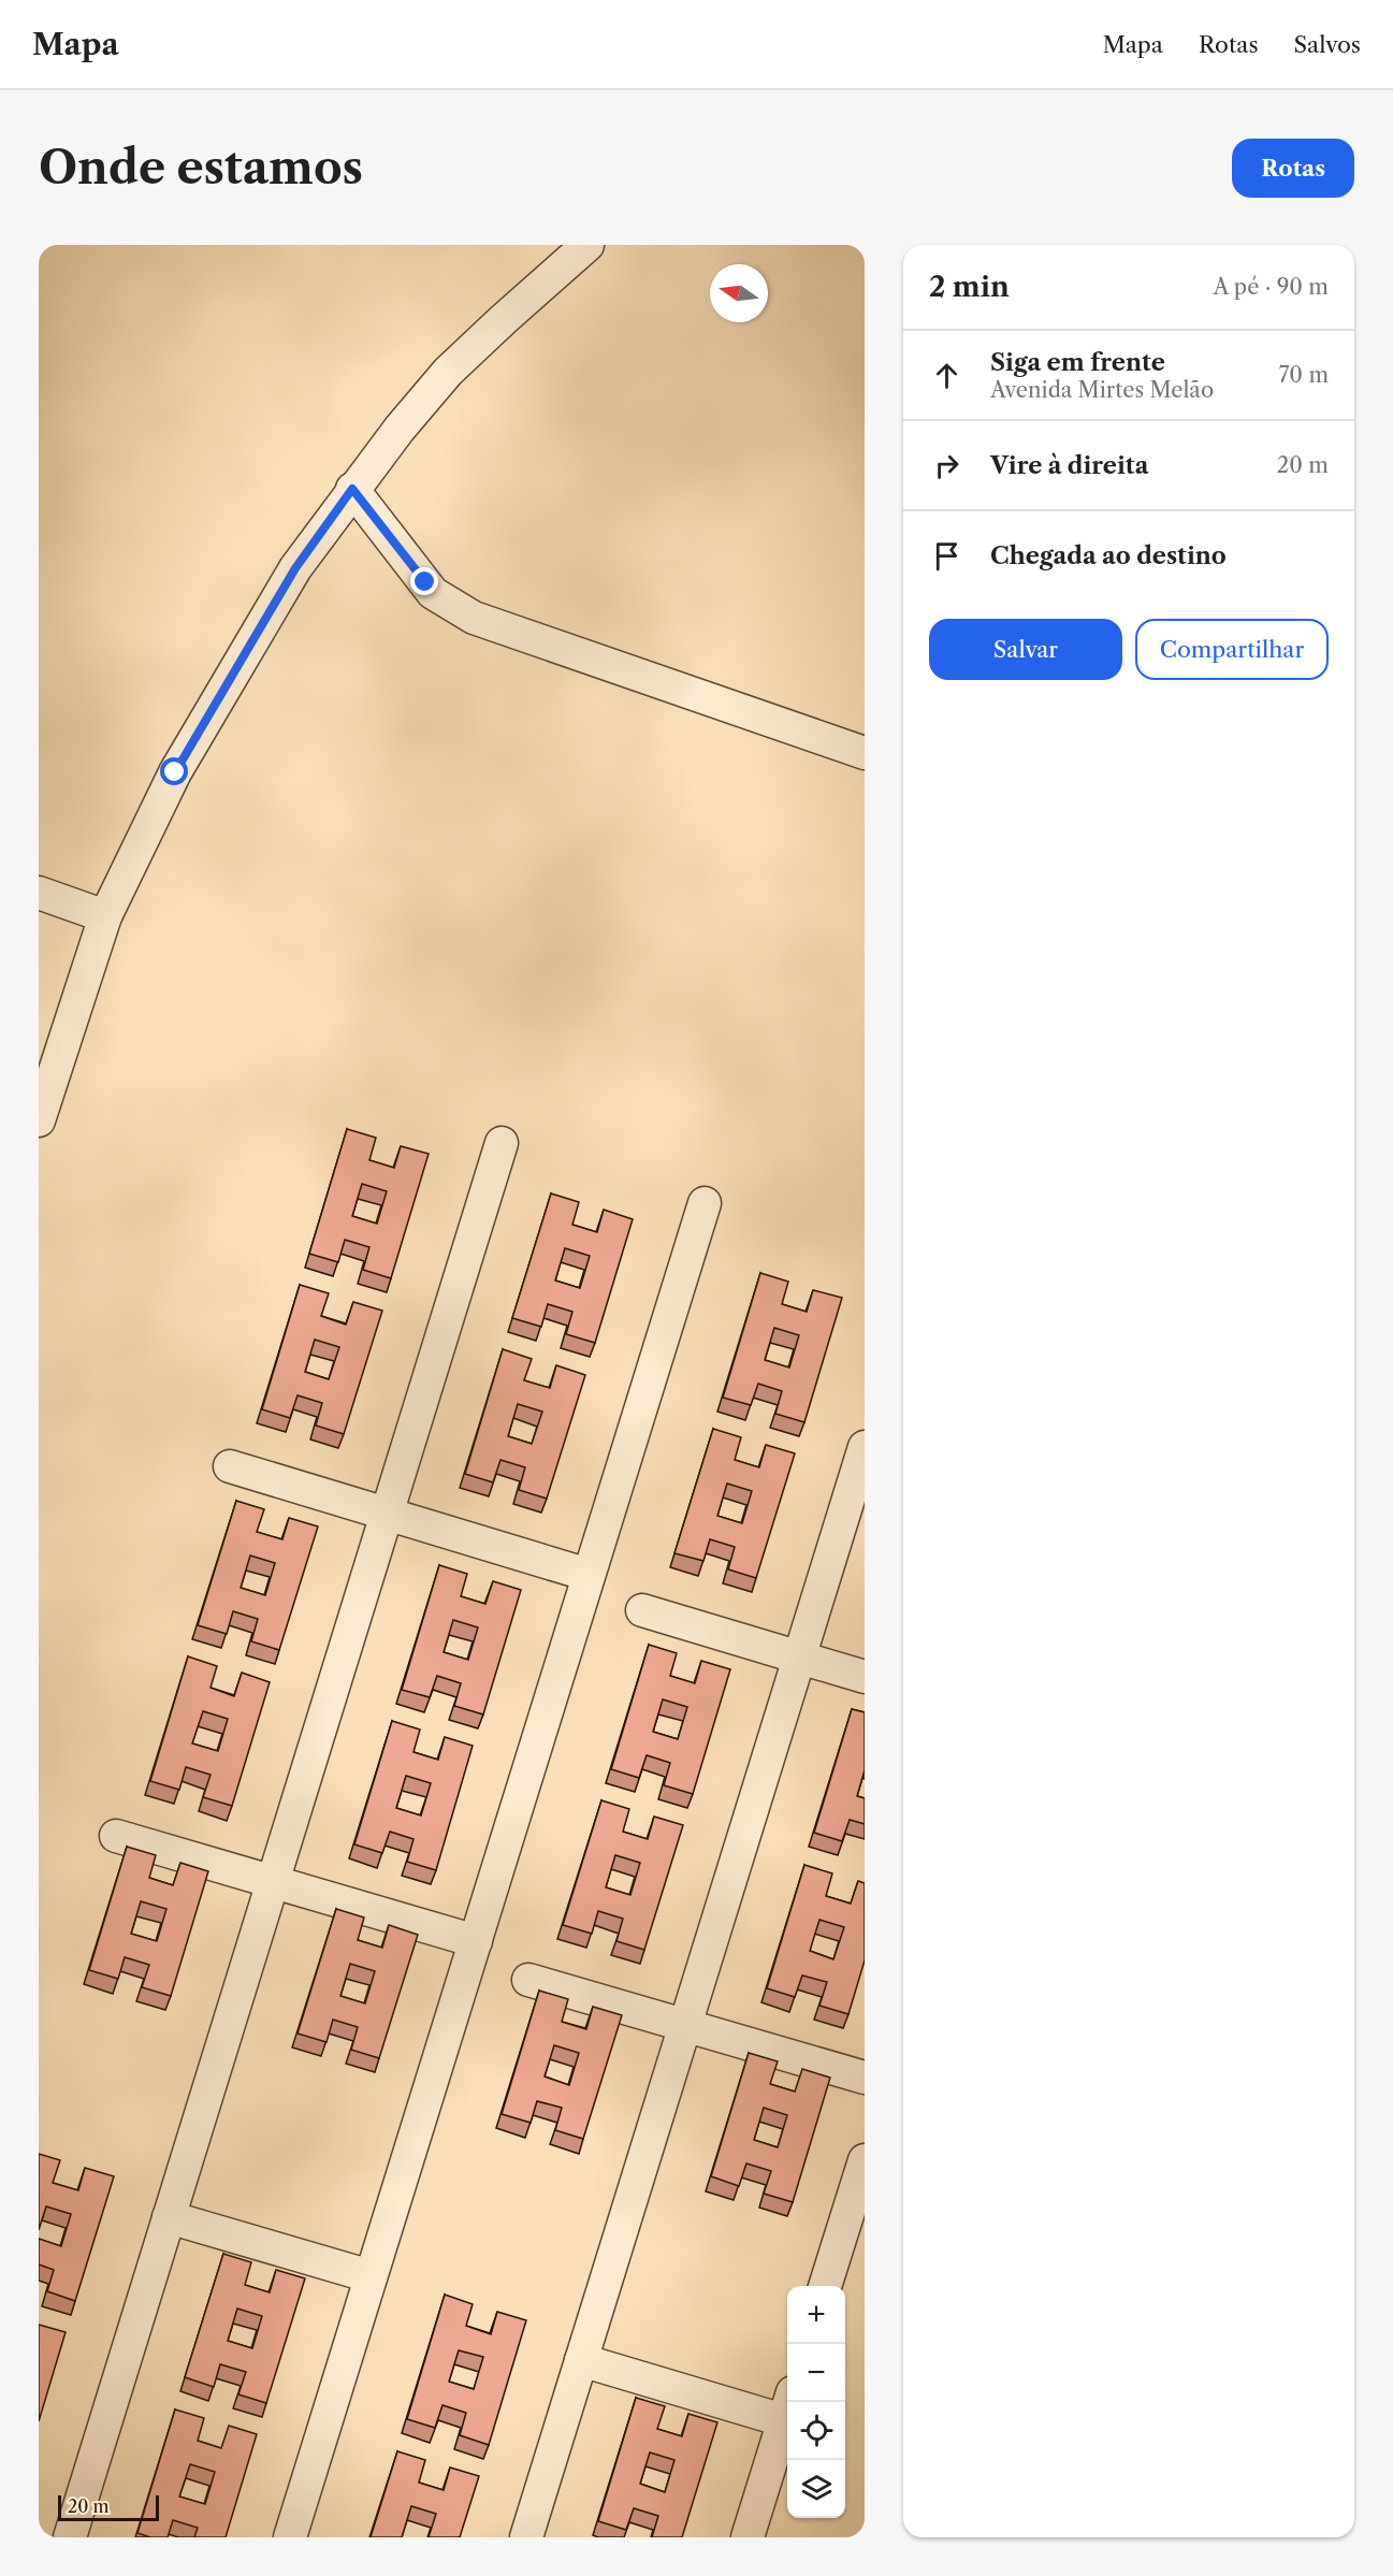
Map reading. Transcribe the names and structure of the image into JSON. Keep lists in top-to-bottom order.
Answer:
{
  "scale_bar": "20 m",
  "north": "left",
  "page": {
    "header": "Mapa",
    "nav": ["Mapa", "Rotas", "Salvos"],
    "buttons": [
      "Rotas",
      ["Salvar", "Compartilhar"]
    ],
    "title": "Onde estamos",
    "heading": ["2 min", "A pé · 90 m"],
    "list": [
      ["Siga em frente", "Avenida Mirtes Melão", "70 m"],
      ["Vire à direita", "20 m"],
      "Chegada ao destino"
    ],
    "map_buttons": ["+", "−"],
    "scale": "20 m"
  }
}
